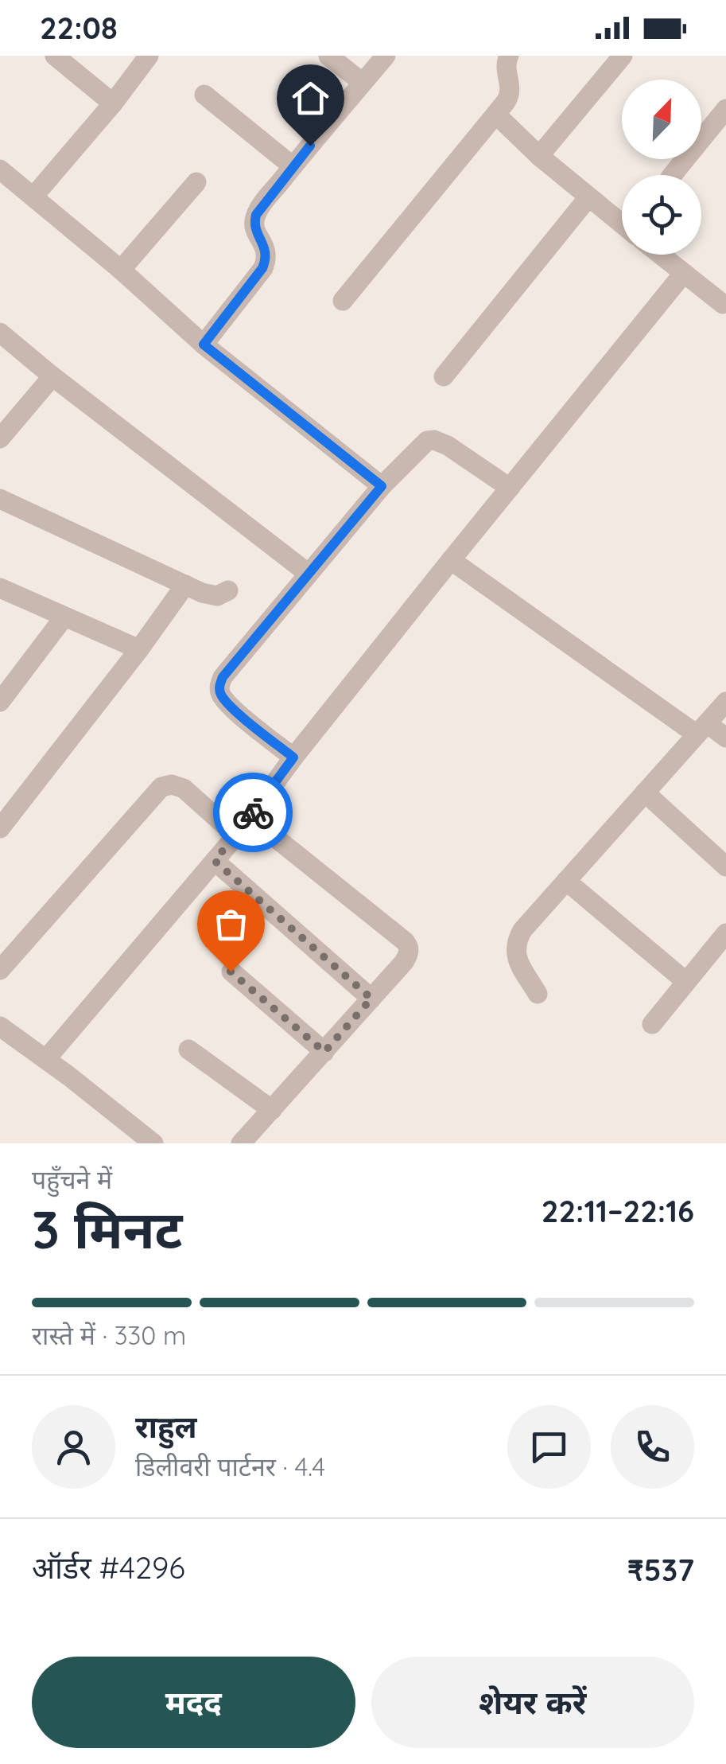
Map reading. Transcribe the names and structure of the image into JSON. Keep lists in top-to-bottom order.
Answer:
{
  "north": "top right",
  "page": {
    "status": "22:08",
    "heading": ["3 मिनट", "पहुँचने में", "22:11–22:16"],
    "panel": [
      "राहुल",
      "डिलीवरी पार्टनर · 4.4",
      "ऑर्डर #4296",
      "₹537"
    ],
    "bar": "रास्ते में · 330 m",
    "buttons": ["मदद", "शेयर करें"]
  }
}
